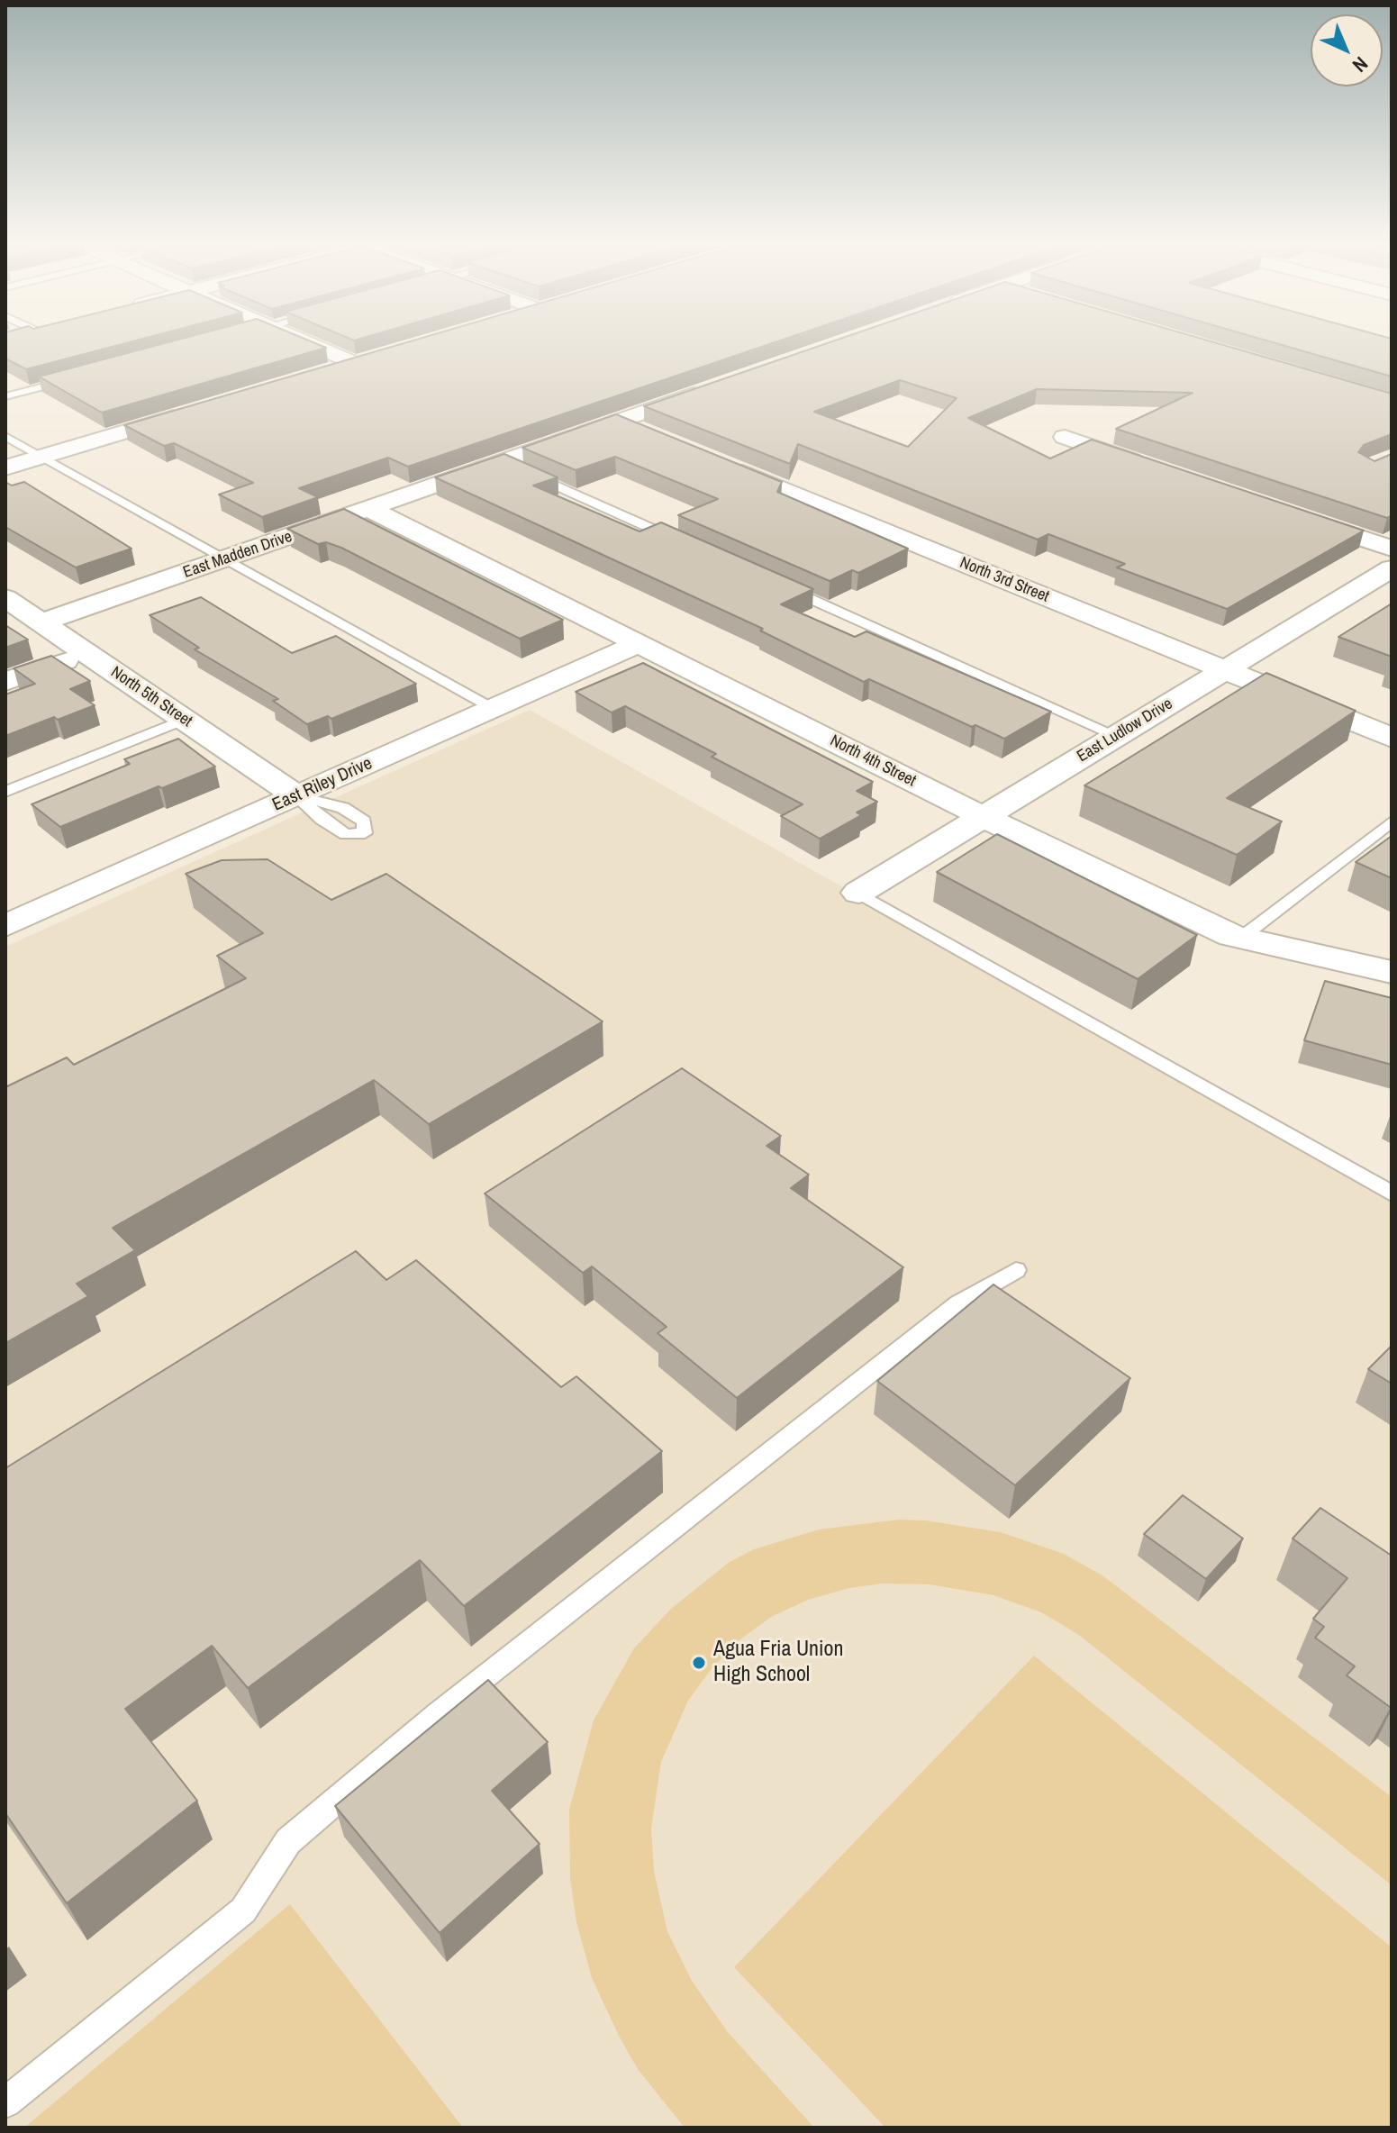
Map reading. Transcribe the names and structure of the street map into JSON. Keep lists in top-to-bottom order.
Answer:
{
  "streets": {
    "street": [
      "East Madden Drive",
      "North 3rd Street",
      "North 5th Street",
      "East Ludlow Drive",
      "North 4th Street",
      "East Riley Drive"
    ]
  },
  "crossings": [
    ["East Madden Drive", "North 5th Street"],
    ["East Madden Drive", "North 4th Street"],
    ["North 3rd Street", "East Ludlow Drive"],
    ["North 5th Street", "East Riley Drive"],
    ["East Ludlow Drive", "North 4th Street"],
    ["North 4th Street", "East Riley Drive"]
  ],
  "places": ["Agua Fria Union High School"],
  "north": "bottom right"
}
